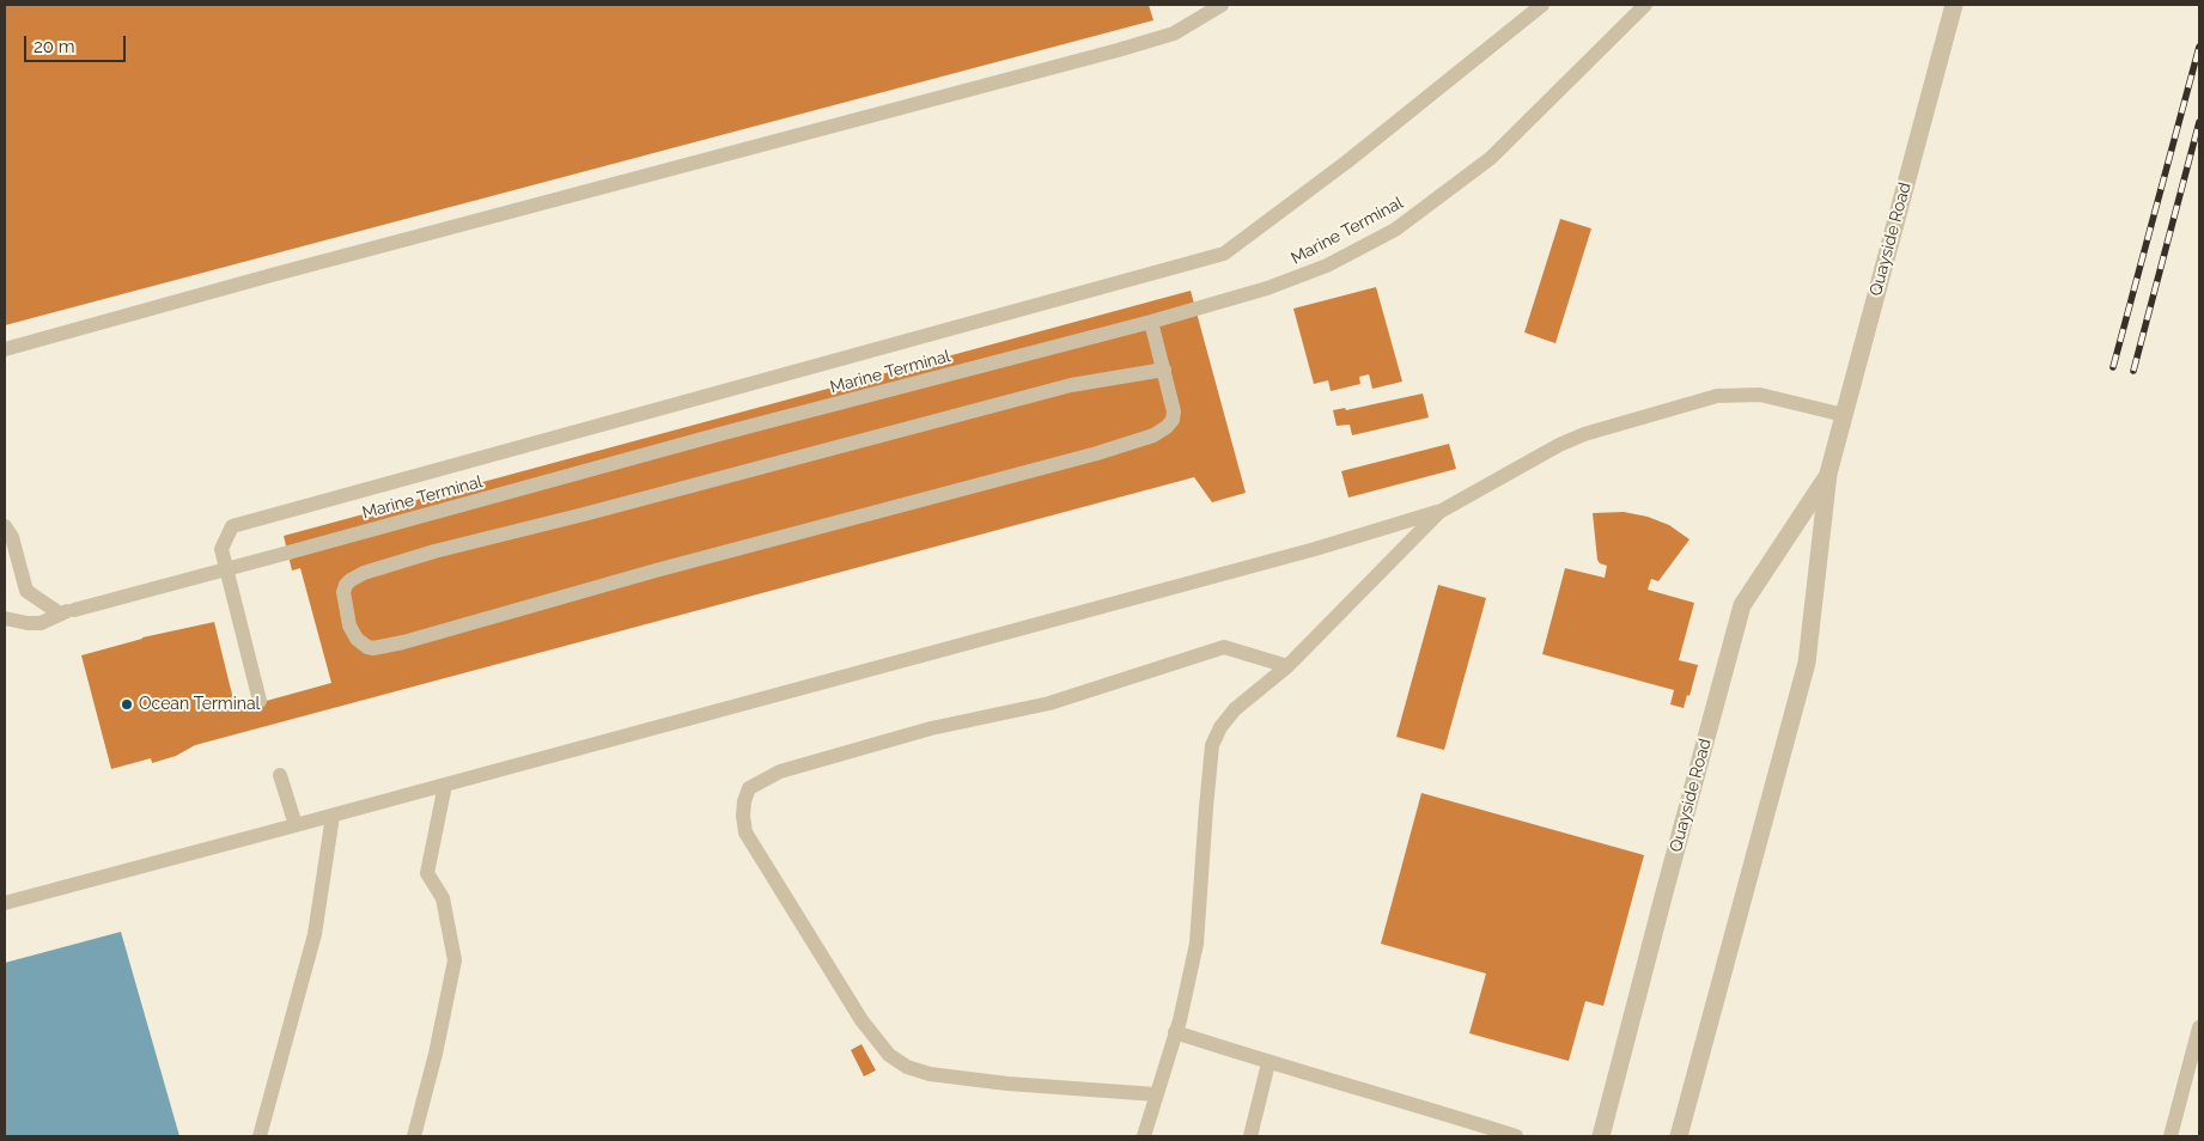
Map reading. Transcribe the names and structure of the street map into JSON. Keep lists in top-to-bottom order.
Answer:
{
  "streets": {
    "street": ["Quayside Road"],
    "lane": ["Marine Terminal"]
  },
  "places": ["Ocean Terminal"],
  "scale_bar": "20 m"
}
